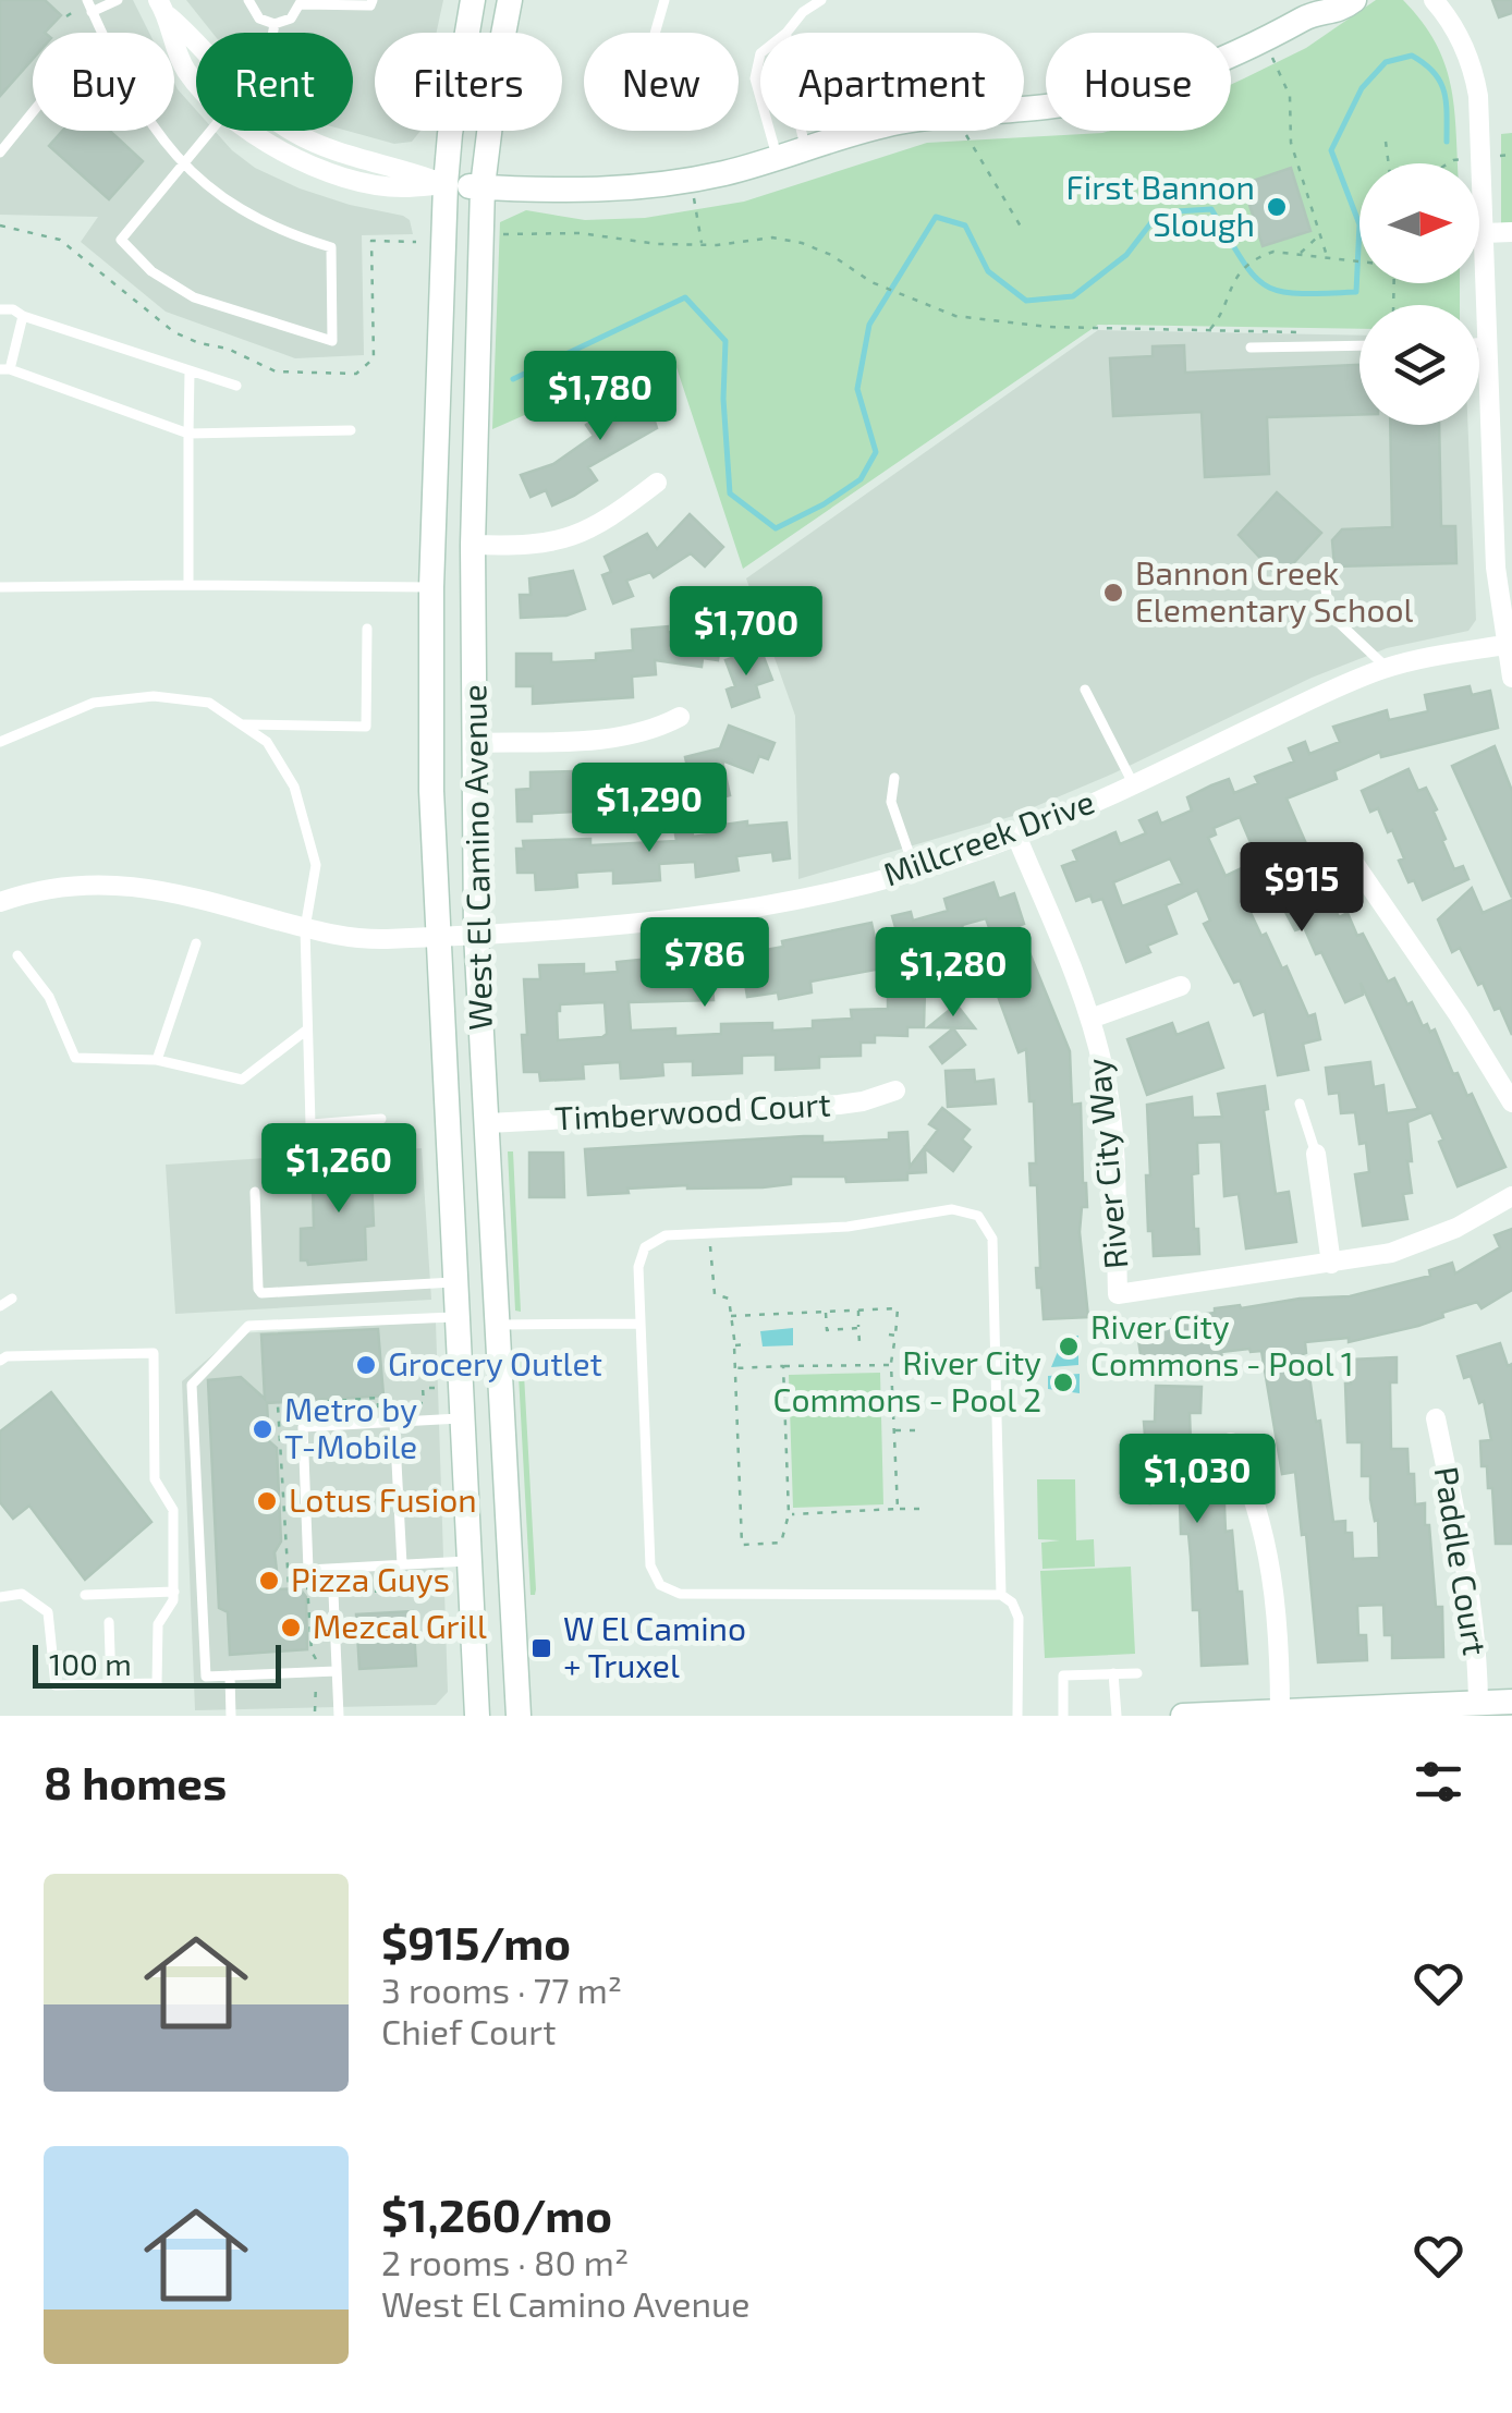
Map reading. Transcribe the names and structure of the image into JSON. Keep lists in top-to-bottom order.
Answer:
{
  "streets": {
    "main road": ["West El Camino Avenue"],
    "street": [
      "Millcreek Drive",
      "Timberwood Court",
      "River City Way",
      "Paddle Court"
    ]
  },
  "crossings": [
    ["Millcreek Drive", "West El Camino Avenue"],
    ["Millcreek Drive", "River City Way"],
    ["West El Camino Avenue", "Timberwood Court"]
  ],
  "places": {
    "other": [
      "First Bannon Slough",
      "Bannon Creek Elementary School",
      "River City Commons - Pool 1",
      "Grocery Outlet",
      "River City Commons - Pool 2",
      "Metro by T-Mobile",
      "Lotus Fusion",
      "Pizza Guys",
      "Mezcal Grill"
    ],
    "transit": ["W El Camino + Truxel"]
  },
  "scale_bar": "100 m",
  "north": "right",
  "page": {
    "chip": [
      "Buy",
      "Rent",
      "Filters",
      "New",
      "Apartment",
      "House"
    ],
    "price": [
      "$1,780",
      "$1,700",
      "$1,290",
      "$915",
      "$786",
      "$1,280",
      "$1,260",
      "$1,030"
    ],
    "scale": "100 m",
    "heading": "8 homes",
    "list": [
      {
        "name": "$915/mo",
        "note": "3 rooms · 77 m² · Chief Court"
      },
      {
        "name": "$1,260/mo",
        "note": "2 rooms · 80 m² · West El Camino Avenue"
      }
    ]
  }
}
